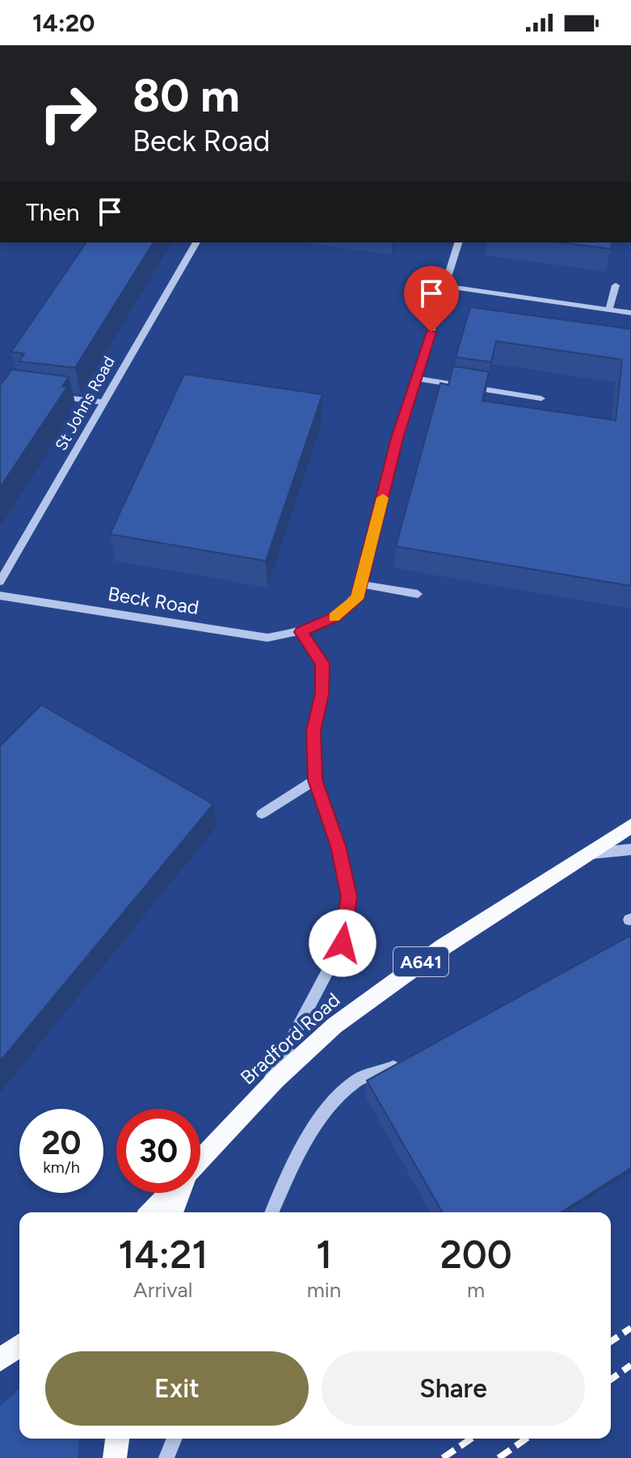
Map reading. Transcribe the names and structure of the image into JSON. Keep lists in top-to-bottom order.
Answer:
{
  "streets": {
    "main road": ["A641", "Bradford Road"],
    "street": ["St Johns Road", "Beck Road"]
  },
  "page": {
    "status": "14:20",
    "turn": ["80 m", "Beck Road"],
    "then": "Then",
    "speed": "20 km/h",
    "limit": "30",
    "eta": [
      "14:21",
      "Arrival",
      "1",
      "min",
      "200",
      "m"
    ],
    "buttons": ["Exit", "Share"]
  }
}
